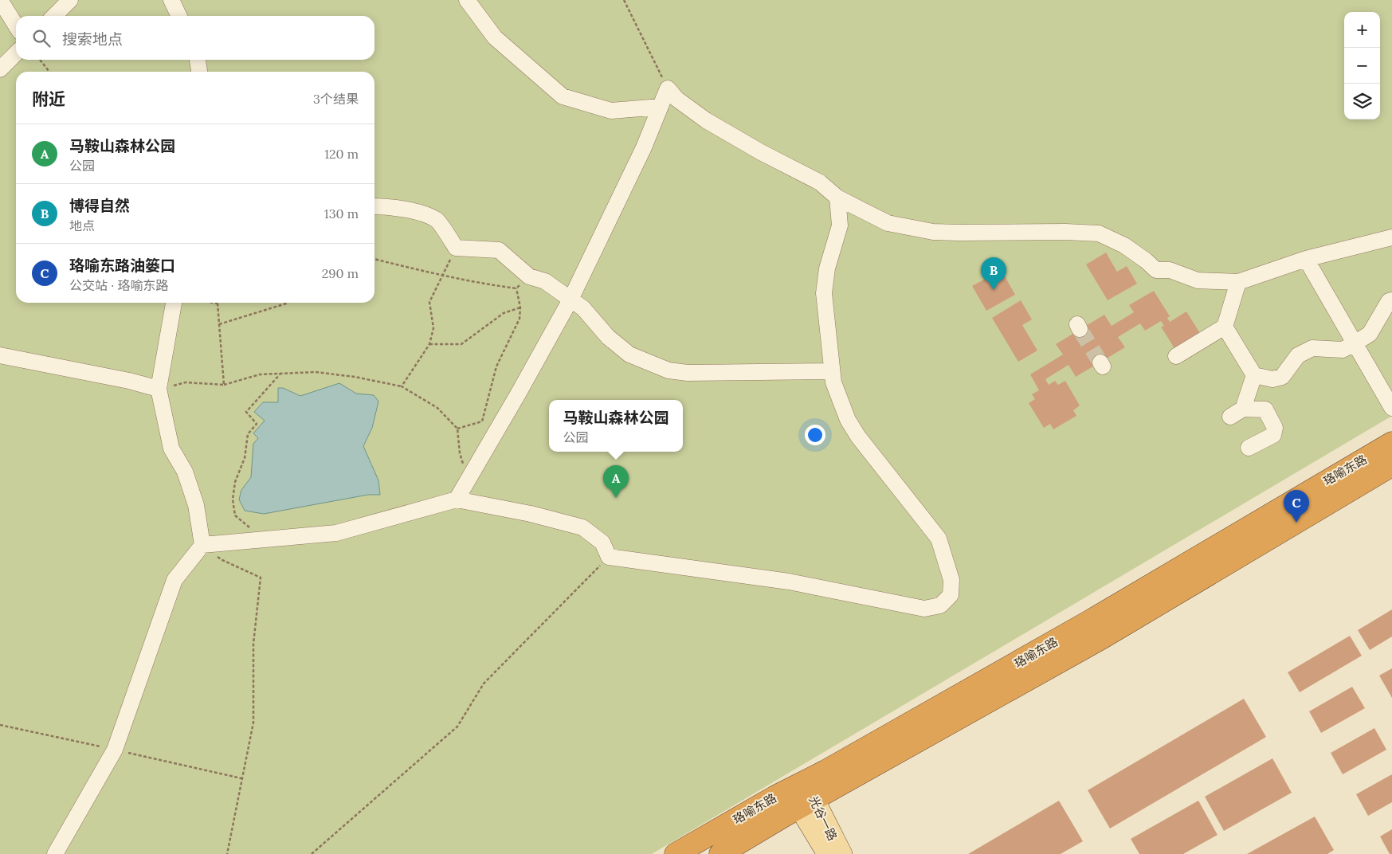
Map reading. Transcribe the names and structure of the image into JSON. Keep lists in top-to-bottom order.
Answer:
{
  "streets": {
    "highway": ["珞喻东路"],
    "main road": ["光谷一路"]
  },
  "crossings": [
    ["珞喻东路", "光谷一路"]
  ],
  "page": {
    "map_buttons": ["+", "−"],
    "search": "搜索地点",
    "heading": ["附近", "3个结果"],
    "list": [
      {
        "mark": "A",
        "name": "马鞍山森林公园",
        "note": "公园",
        "value": "120 m"
      },
      {
        "mark": "B",
        "name": "博得自然",
        "note": "地点",
        "value": "130 m"
      },
      {
        "mark": "C",
        "name": "珞喻东路油篓口",
        "note": "公交站 · 珞喻东路",
        "value": "290 m"
      }
    ],
    "pins": ["B", "A", "C"],
    "popup": ["马鞍山森林公园", "公园"]
  }
}
